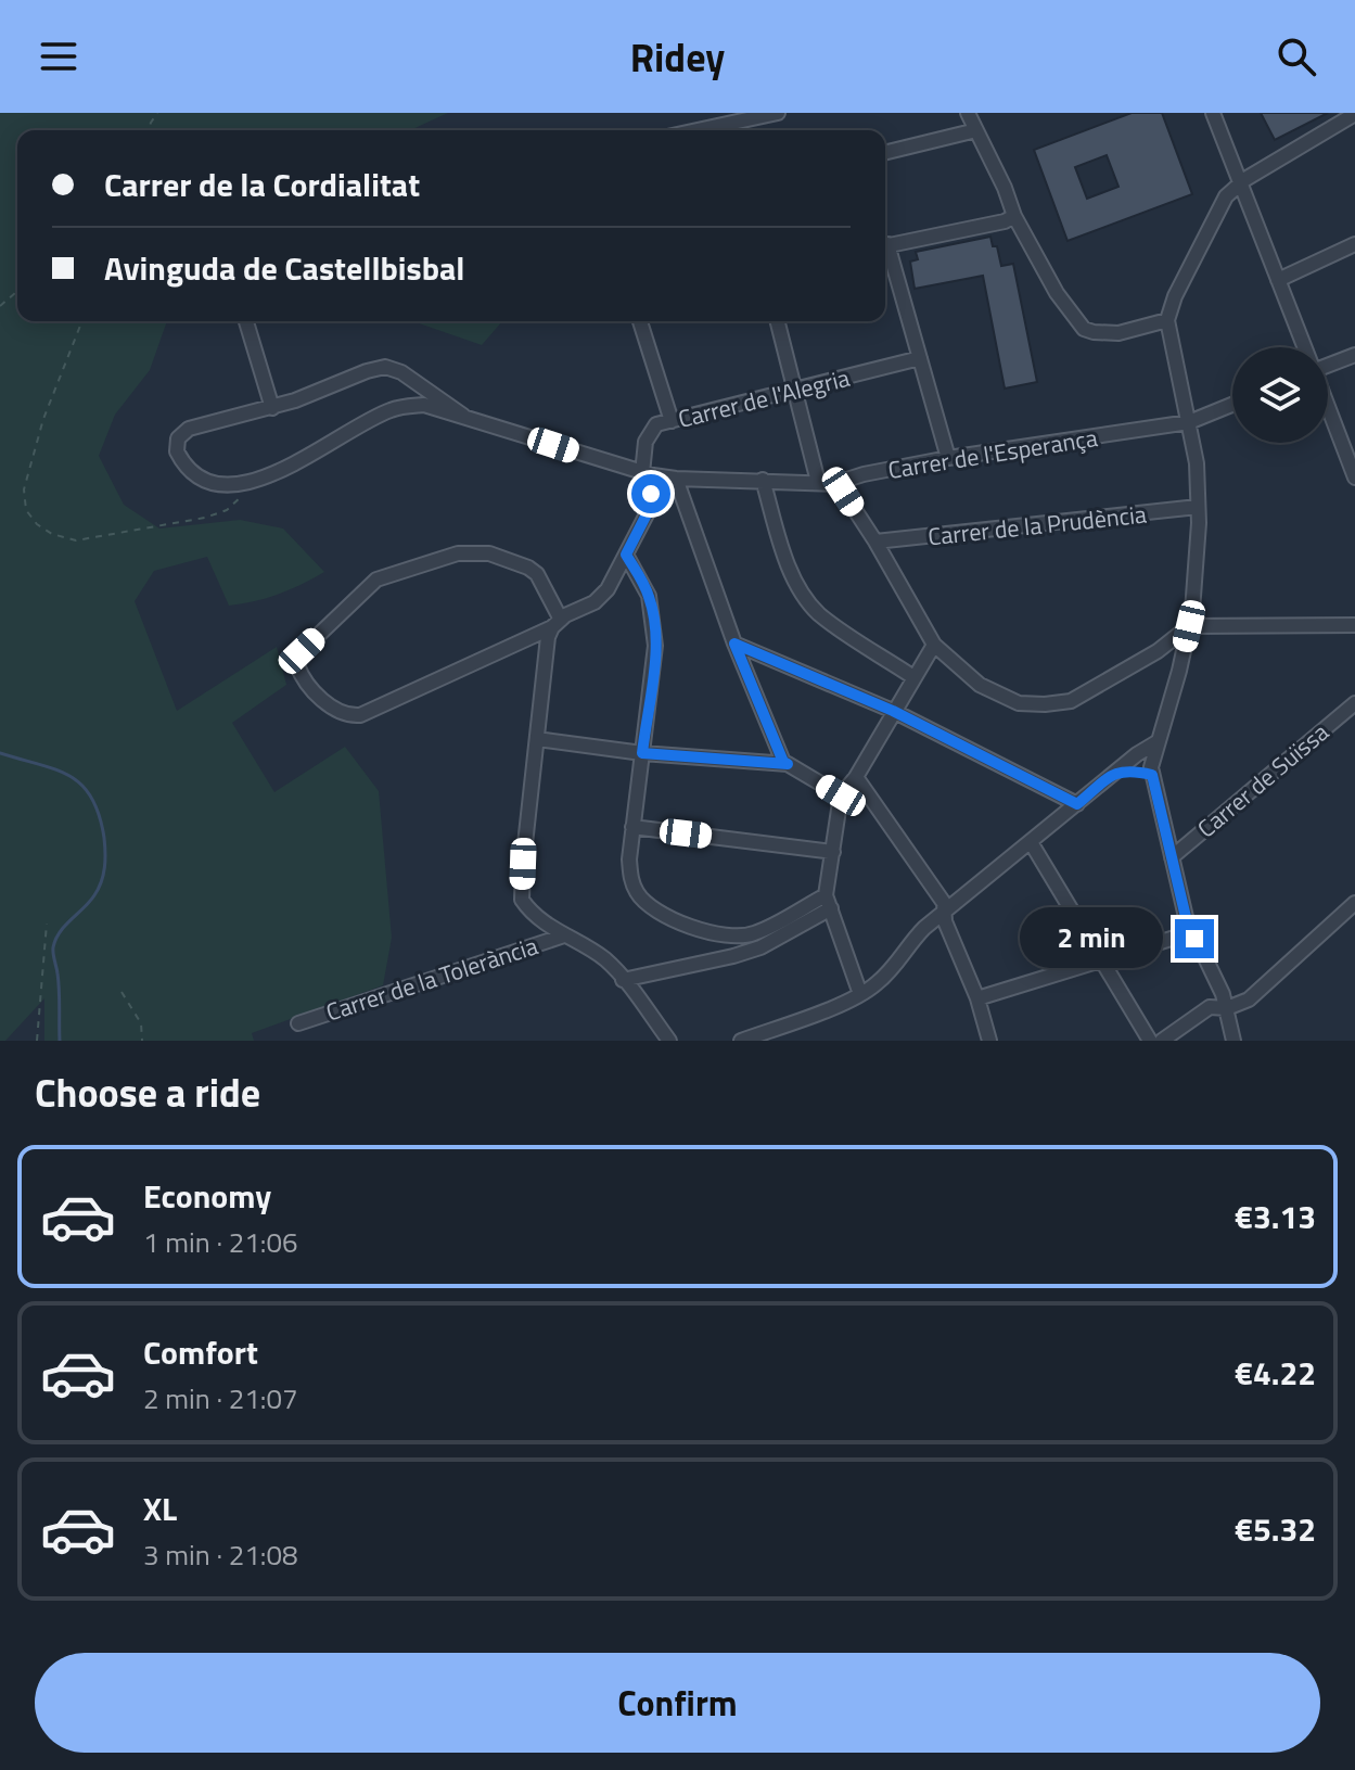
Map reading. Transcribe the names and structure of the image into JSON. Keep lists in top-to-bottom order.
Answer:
{
  "streets": {
    "street": [
      "Carrer de l'Alegria",
      "Carrer de l'Esperança",
      "Carrer de la Prudència",
      "Carrer de Suïssa",
      "Carrer de la Tolerància"
    ]
  },
  "crossings": [
    ["Carrer de l'Alegria", "Carrer de l'Esperança"]
  ],
  "page": {
    "header": "Ridey",
    "banner": ["Carrer de la Cordialitat", "Avinguda de Castellbisbal"],
    "bubble": "2 min",
    "heading": "Choose a ride",
    "list": [
      {
        "name": "Economy",
        "note": "1 min · 21:06",
        "value": "€3.13"
      },
      {
        "name": "Comfort",
        "note": "2 min · 21:07",
        "value": "€4.22"
      },
      {
        "name": "XL",
        "note": "3 min · 21:08",
        "value": "€5.32"
      }
    ],
    "buttons": "Confirm"
  }
}
